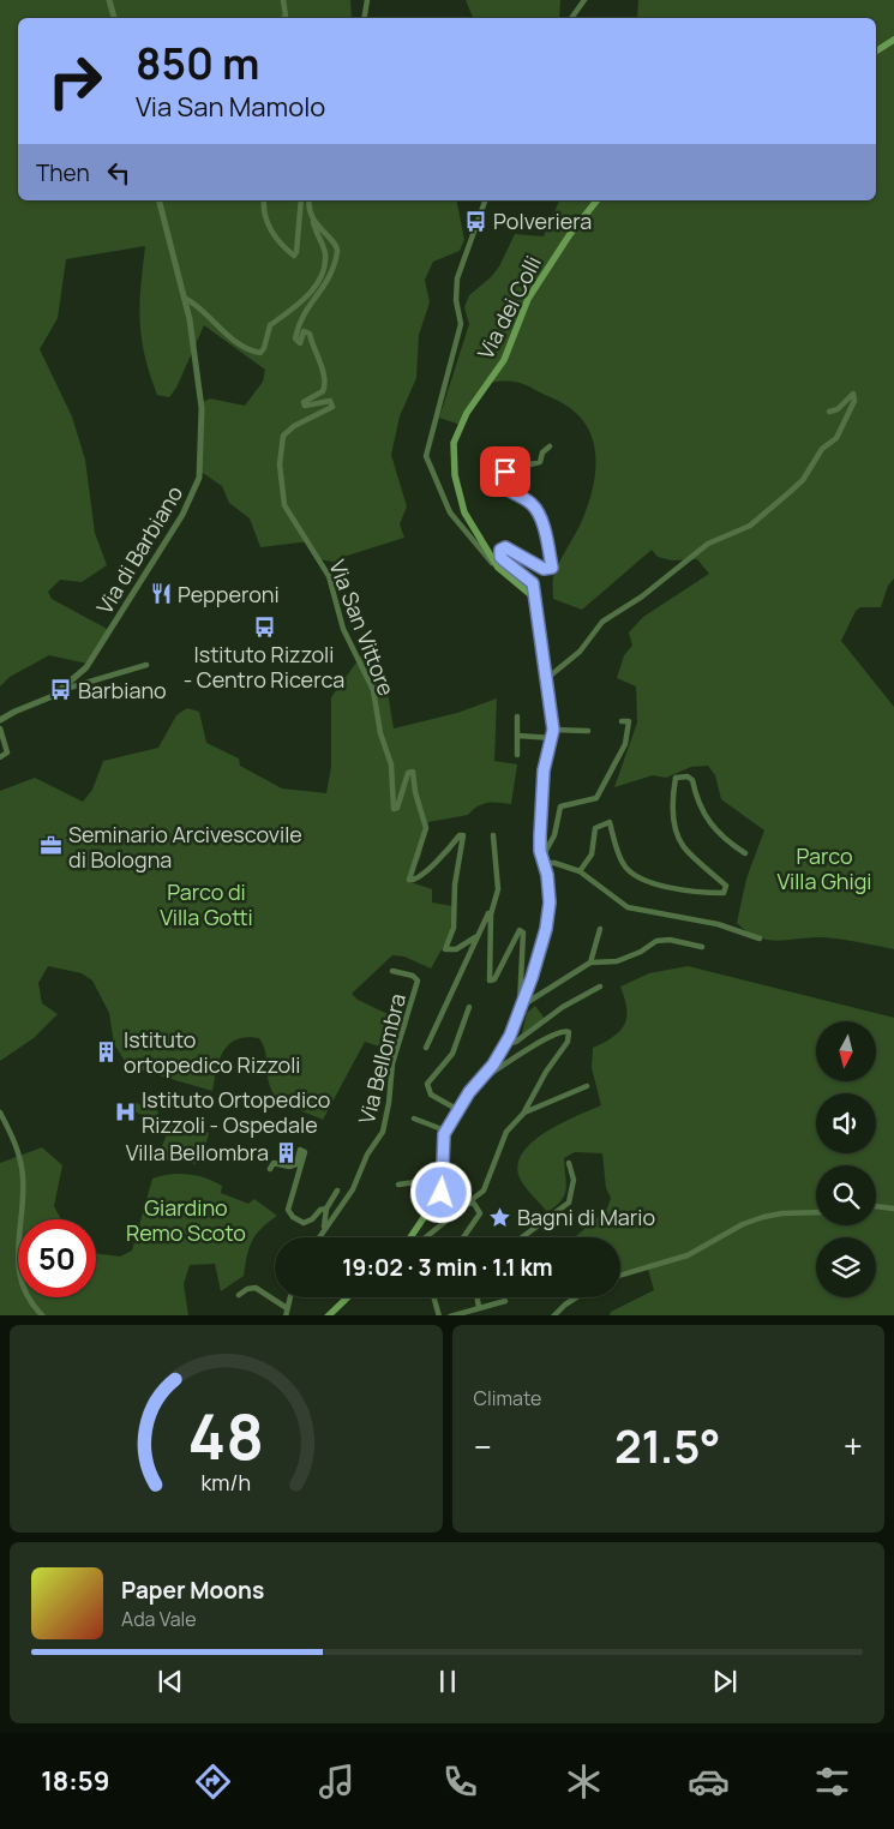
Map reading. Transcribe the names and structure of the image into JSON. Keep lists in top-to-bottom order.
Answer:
{
  "streets": {
    "main road": ["Via dei Colli"],
    "street": ["Via di Barbiano", "Via San Vittore", "Via Bellombra"]
  },
  "parks": ["Parco Villa Ghigi", "Parco di Villa Gotti", "Giardino Remo Scoto"],
  "places": {
    "bus stop": ["Polveriera", "Istituto Rizzoli - Centro Ricerca", "Barbiano"],
    "restaurant": ["Pepperoni"],
    "office": ["Seminario Arcivescovile di Bologna"],
    "building": ["Istituto ortopedico Rizzoli", "Villa Bellombra"],
    "hospital": ["Istituto Ortopedico Rizzoli - Ospedale"],
    "place": ["Bagni di Mario"]
  },
  "north": "bottom",
  "page": {
    "turn": ["850 m", "Via San Mamolo"],
    "then": "Then",
    "limit": "50",
    "trip": "19:02 · 3 min · 1.1 km",
    "tile": "Climate",
    "heat": ["−", "21.5°", "+"],
    "song": ["Paper Moons", "Ada Vale"],
    "tabs": "18:59",
    "gauge": ["48", "km/h"]
  }
}
